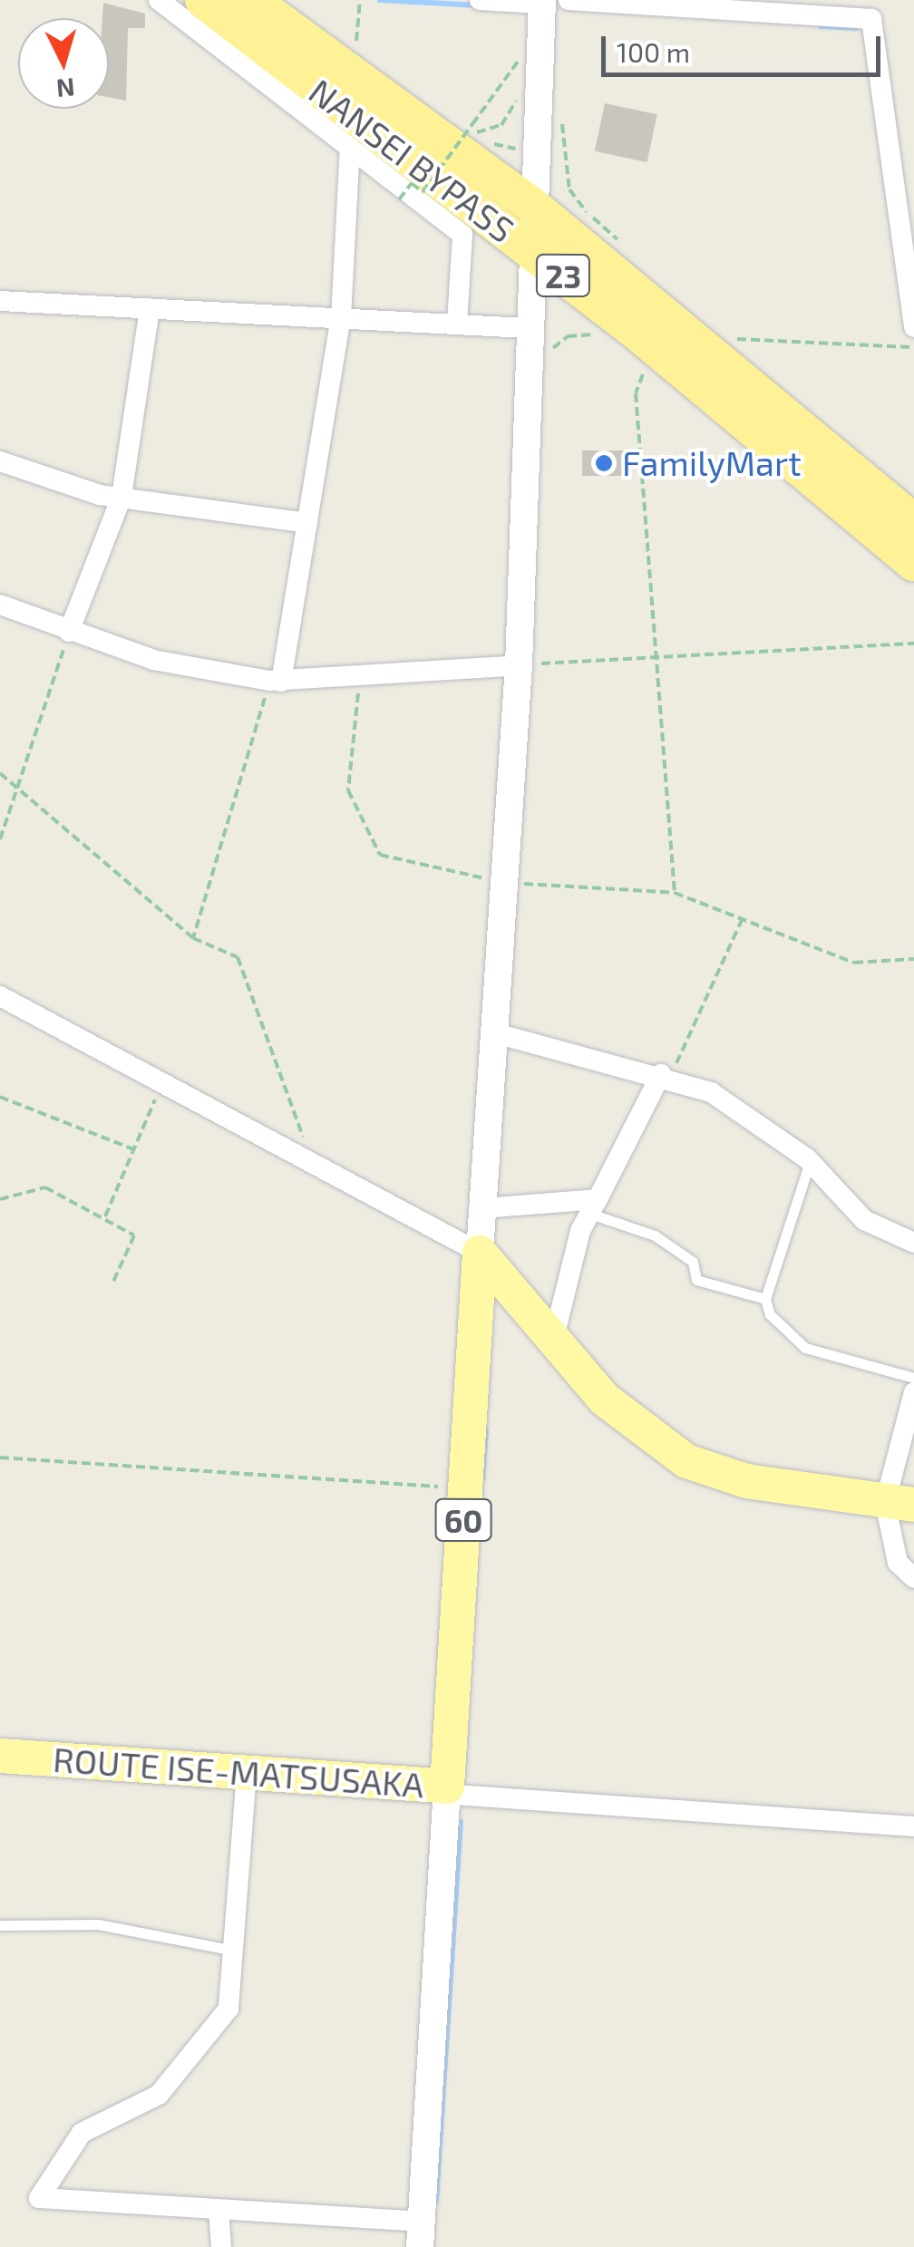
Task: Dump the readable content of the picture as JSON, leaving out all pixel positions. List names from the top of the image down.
{
  "streets": {
    "highway": ["NANSEI BYPASS", "23"],
    "main road": ["60", "ROUTE ISE-MATSUSAKA"]
  },
  "places": ["FamilyMart"],
  "scale_bar": "100 m",
  "north": "bottom"
}
